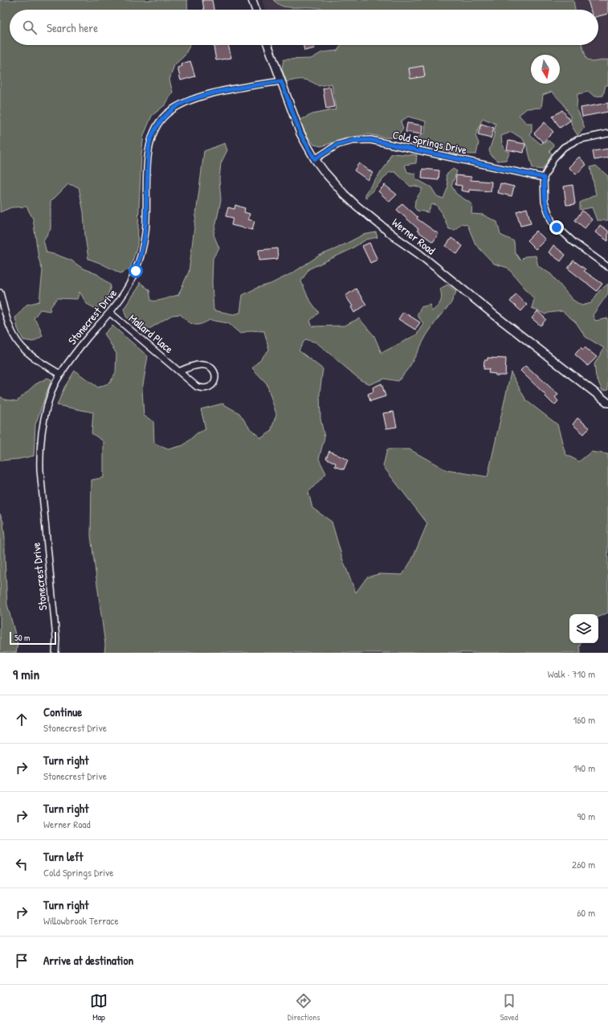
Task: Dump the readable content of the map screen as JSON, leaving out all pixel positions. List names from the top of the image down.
{
  "streets": {
    "street": [
      "Cold Springs Drive",
      "Werner Road",
      "Stonecrest Drive",
      "Mallard Place"
    ]
  },
  "crossings": [
    ["Cold Springs Drive", "Werner Road"],
    ["Werner Road", "Stonecrest Drive"],
    ["Stonecrest Drive", "Mallard Place"]
  ],
  "scale_bar": "50 m",
  "north": "bottom",
  "page": {
    "search": "Search here",
    "scale": "50 m",
    "heading": ["9 min", "Walk · 710 m"],
    "list": [
      ["Continue", "Stonecrest Drive", "160 m"],
      ["Turn right", "Stonecrest Drive", "140 m"],
      ["Turn right", "Werner Road", "90 m"],
      ["Turn left", "Cold Springs Drive", "260 m"],
      ["Turn right", "Willowbrook Terrace", "60 m"],
      "Arrive at destination"
    ],
    "nav": ["Map", "Directions", "Saved"]
  }
}
